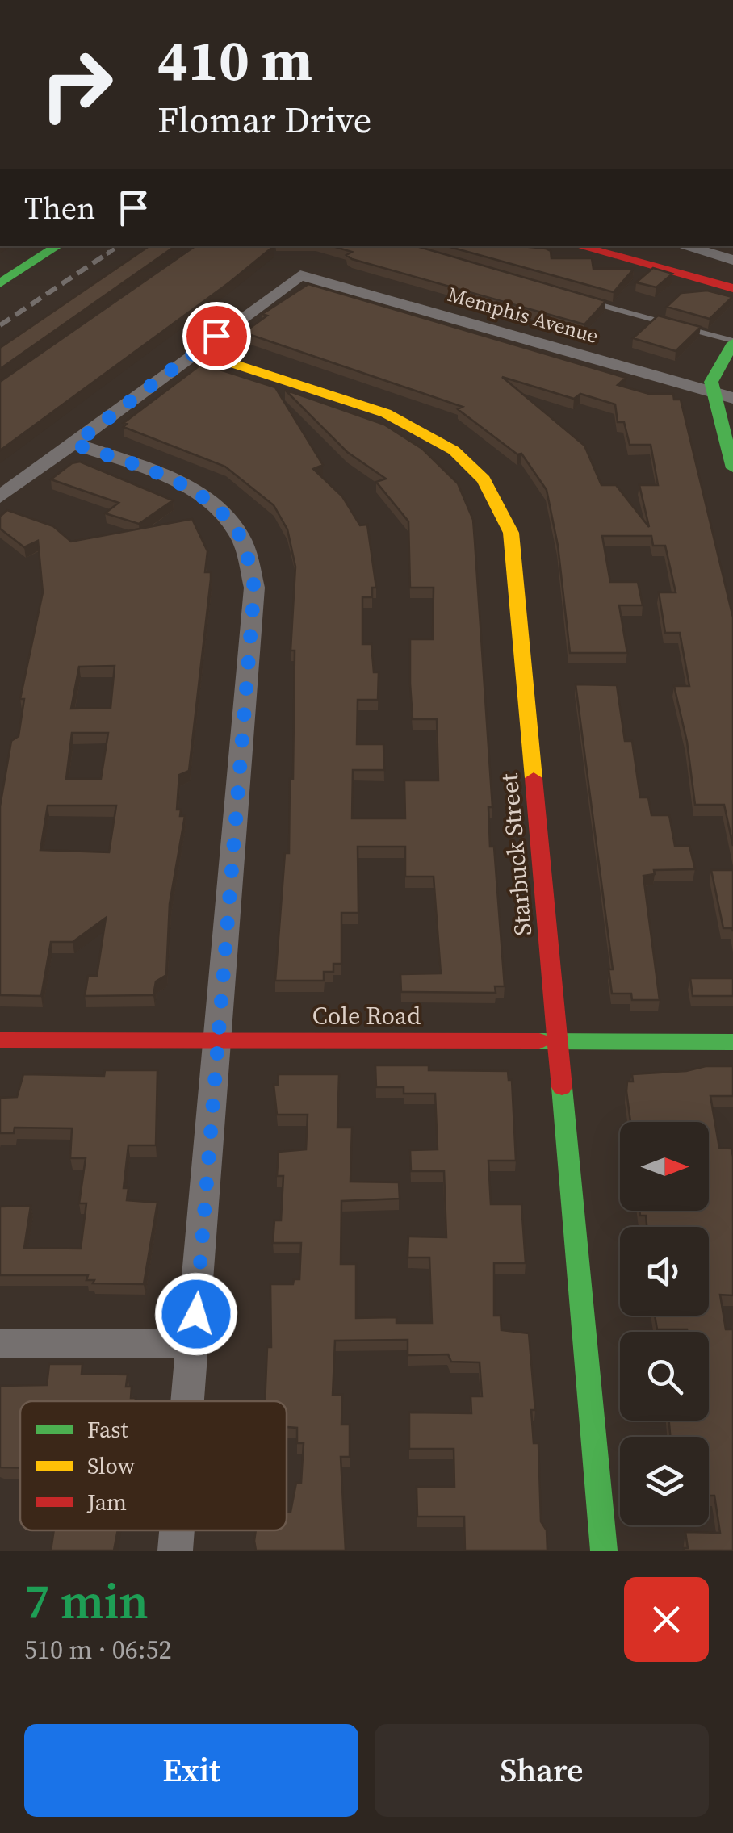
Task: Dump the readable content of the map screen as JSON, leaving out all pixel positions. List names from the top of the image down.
{
  "streets": {
    "street": ["Memphis Avenue", "Starbuck Street", "Cole Road"]
  },
  "crossings": [
    ["Memphis Avenue", "Starbuck Street"],
    ["Starbuck Street", "Cole Road"]
  ],
  "legend": ["Fast", "Slow", "Jam"],
  "north": "right",
  "page": {
    "turn": ["410 m", "Flomar Drive"],
    "then": "Then",
    "heading": ["7 min", "510 m · 06:52"],
    "buttons": ["Exit", "Share"]
  }
}
